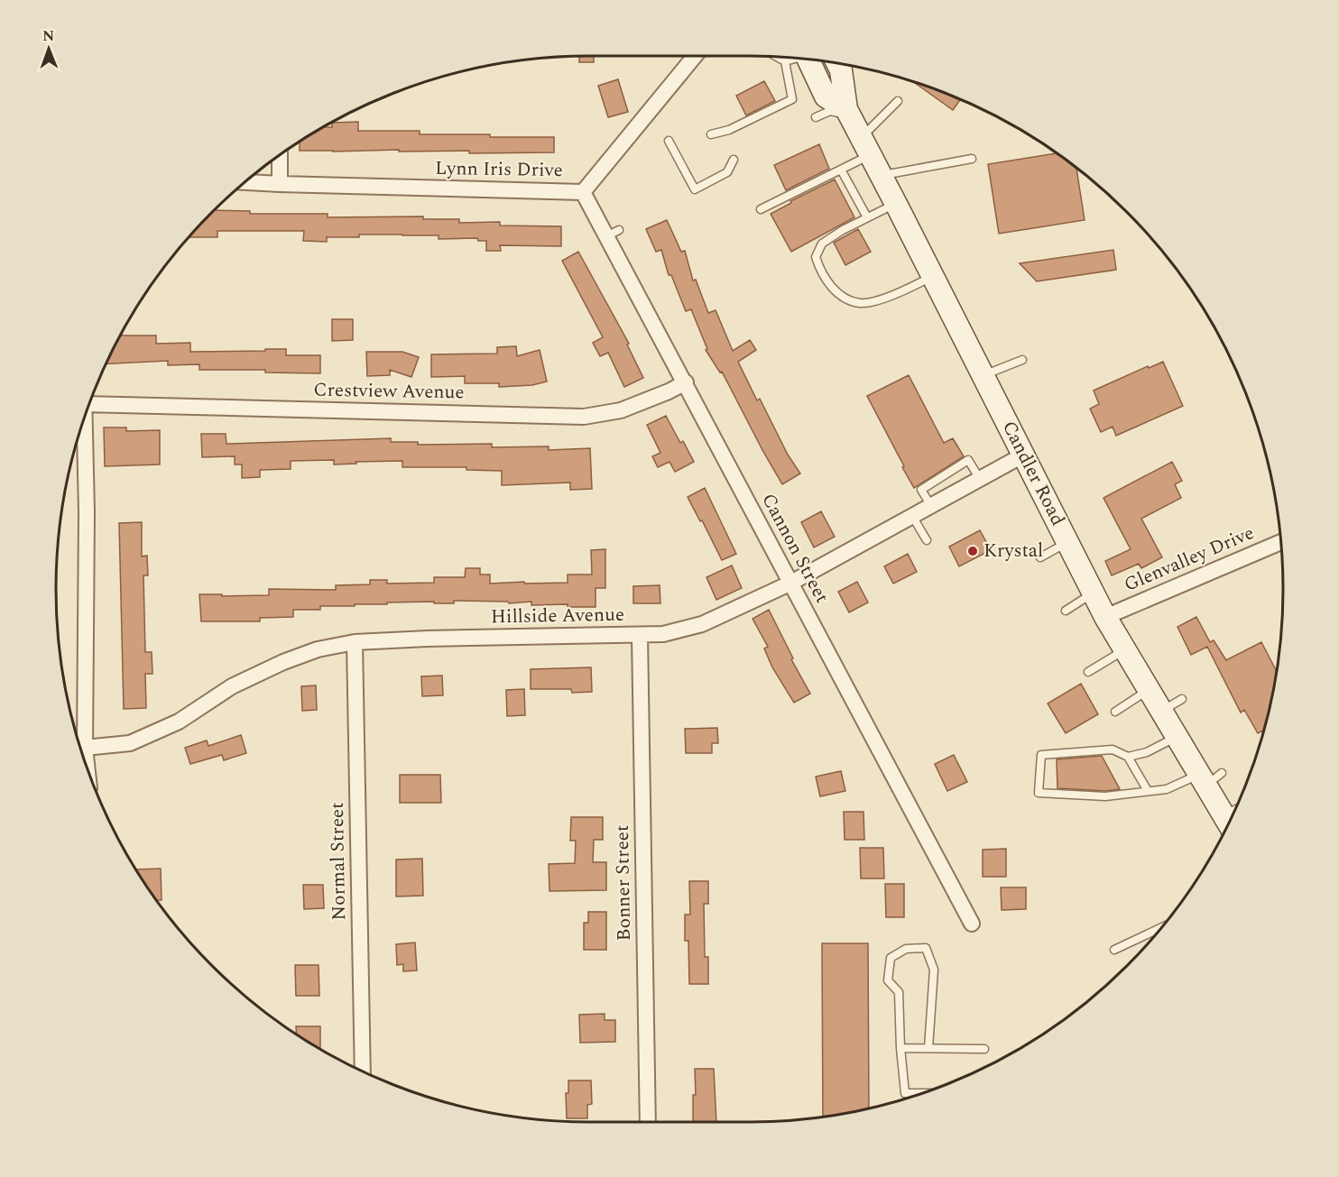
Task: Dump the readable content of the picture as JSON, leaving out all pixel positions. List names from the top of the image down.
{
  "streets": {
    "main road": ["Candler Road"],
    "street": [
      "Lynn Iris Drive",
      "Crestview Avenue",
      "Cannon Street",
      "Glenvalley Drive",
      "Hillside Avenue",
      "Normal Street",
      "Bonner Street"
    ]
  },
  "crossings": [
    ["Lynn Iris Drive", "Cannon Street"],
    ["Crestview Avenue", "Cannon Street"],
    ["Candler Road", "Glenvalley Drive"],
    ["Candler Road", "Hillside Avenue"],
    ["Cannon Street", "Hillside Avenue"],
    ["Hillside Avenue", "Normal Street"],
    ["Hillside Avenue", "Bonner Street"]
  ],
  "places": ["Krystal"],
  "north": "top"
}
